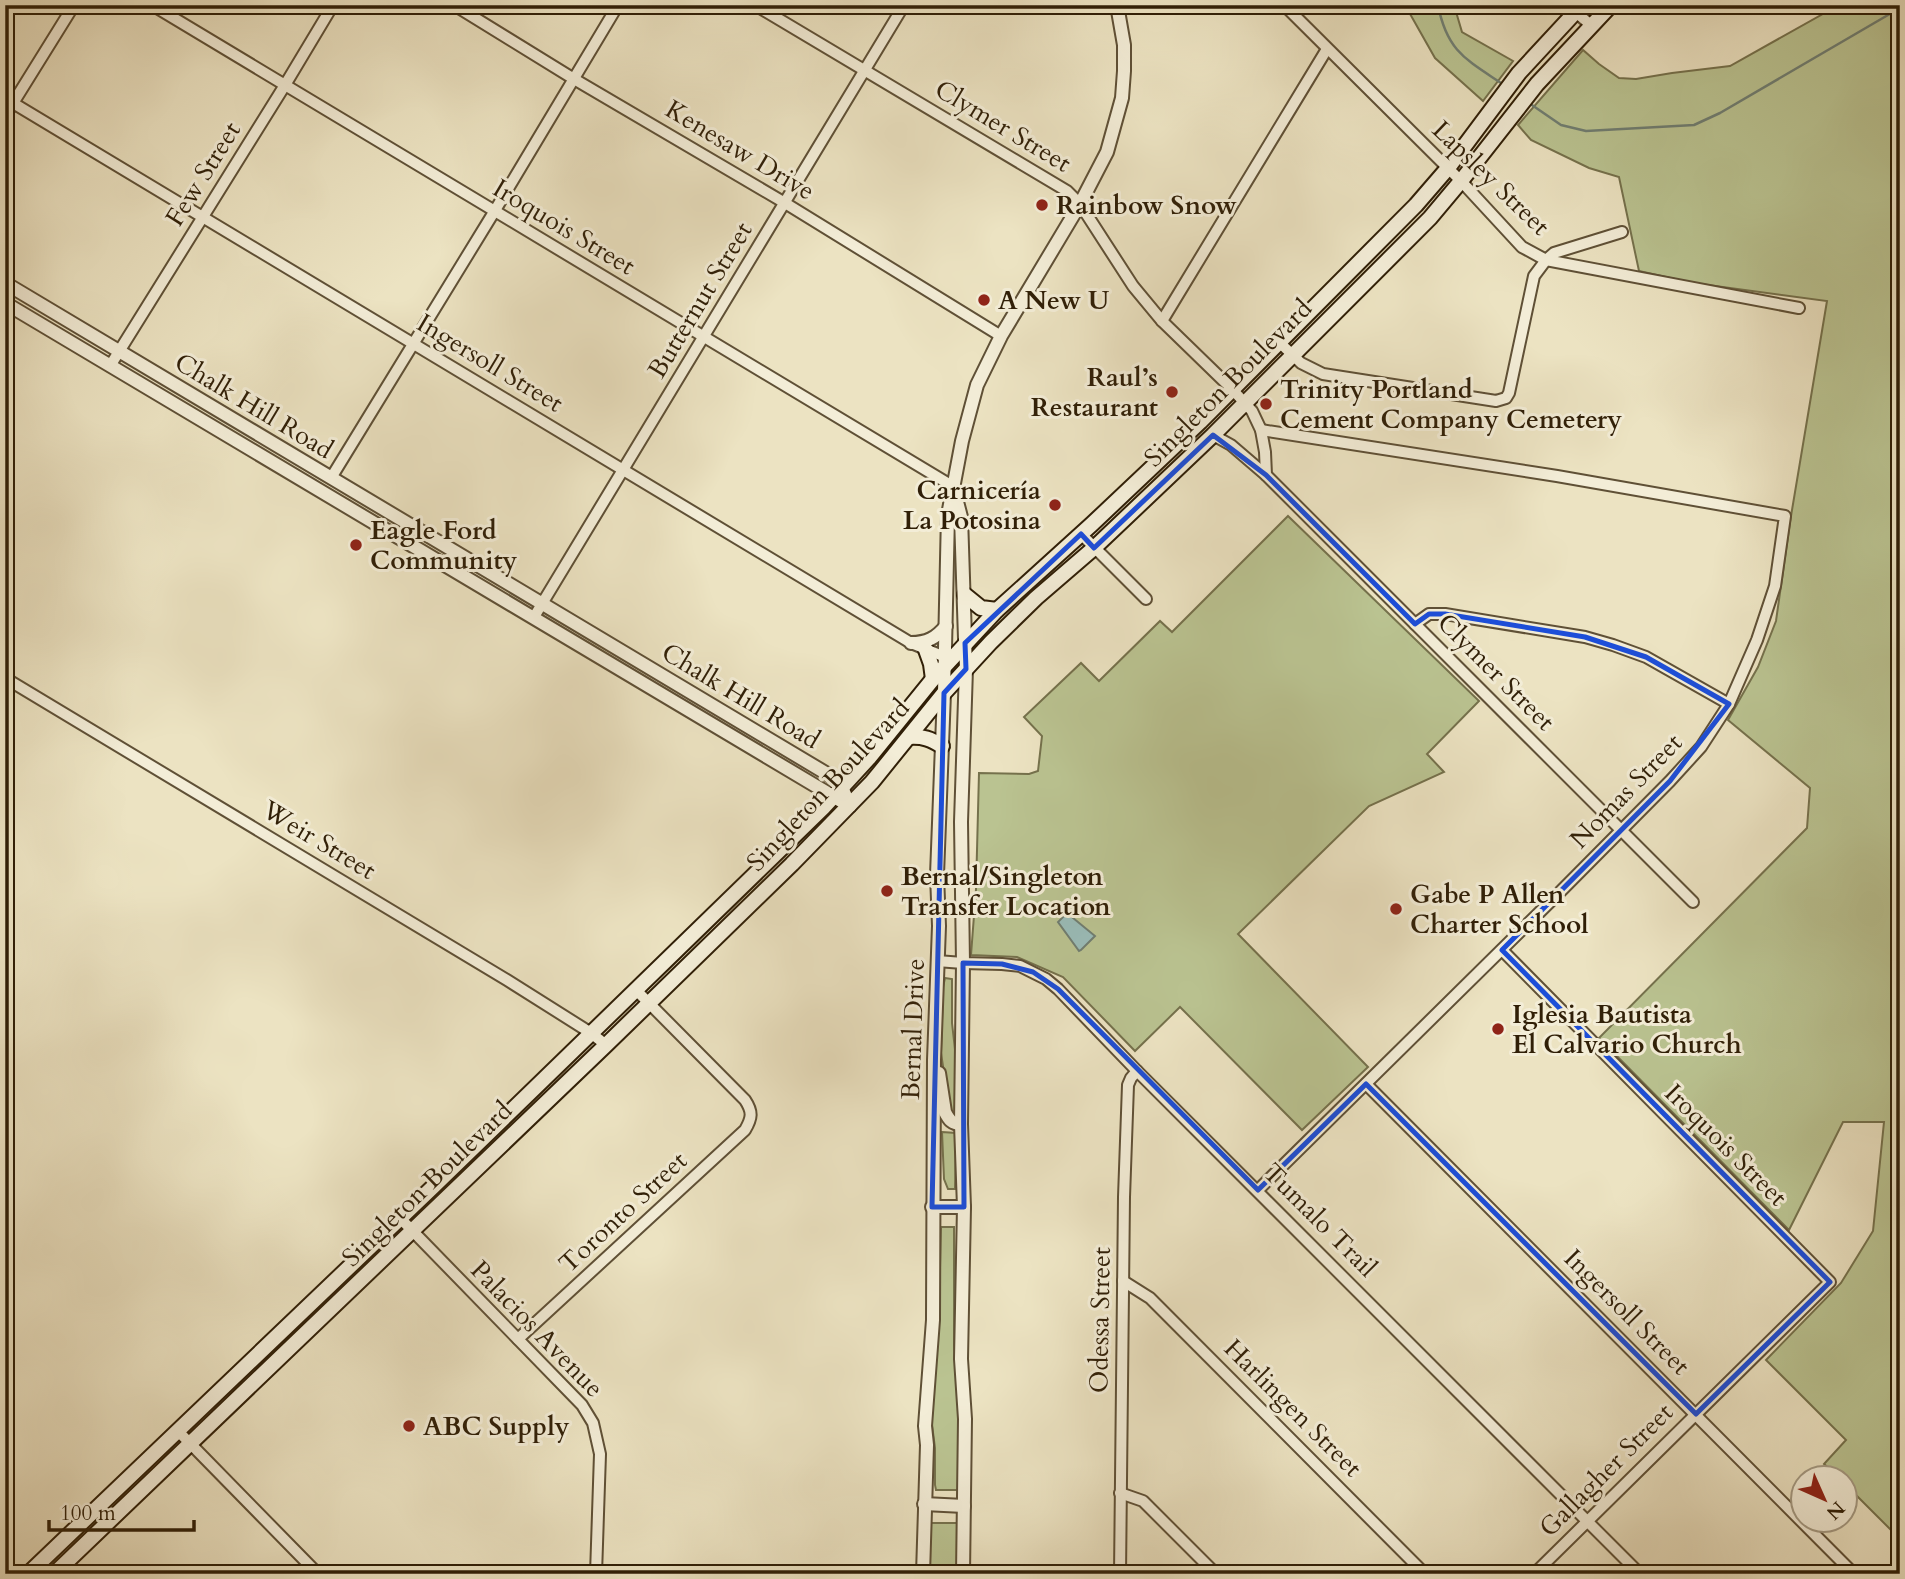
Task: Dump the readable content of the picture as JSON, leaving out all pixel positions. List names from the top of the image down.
{
  "streets": {
    "main road": ["Singleton Boulevard"],
    "street": [
      "Clymer Street",
      "Kenesaw Drive",
      "Few Street",
      "Lapsley Street",
      "Iroquois Street",
      "Butternut Street",
      "Ingersoll Street",
      "Chalk Hill Road",
      "Nomas Street",
      "Weir Street",
      "Bernal Drive",
      "Toronto Street",
      "Tumalo Trail",
      "Odessa Street",
      "Palacios Avenue",
      "Harlingen Street",
      "Gallagher Street"
    ]
  },
  "crossings": [
    ["Clymer Street", "Butternut Street"],
    ["Clymer Street", "Singleton Boulevard"],
    ["Clymer Street", "Nomas Street"],
    ["Clymer Street", "Bernal Drive"],
    ["Kenesaw Drive", "Butternut Street"],
    ["Kenesaw Drive", "Bernal Drive"],
    ["Few Street", "Iroquois Street"],
    ["Few Street", "Ingersoll Street"],
    ["Few Street", "Chalk Hill Road"],
    ["Lapsley Street", "Singleton Boulevard"],
    ["Iroquois Street", "Butternut Street"],
    ["Iroquois Street", "Nomas Street"],
    ["Iroquois Street", "Bernal Drive"],
    ["Iroquois Street", "Gallagher Street"],
    ["Butternut Street", "Ingersoll Street"],
    ["Butternut Street", "Chalk Hill Road"],
    ["Ingersoll Street", "Singleton Boulevard"],
    ["Ingersoll Street", "Nomas Street"],
    ["Ingersoll Street", "Bernal Drive"],
    ["Ingersoll Street", "Gallagher Street"],
    ["Singleton Boulevard", "Chalk Hill Road"],
    ["Singleton Boulevard", "Weir Street"],
    ["Singleton Boulevard", "Bernal Drive"],
    ["Singleton Boulevard", "Toronto Street"],
    ["Singleton Boulevard", "Palacios Avenue"],
    ["Nomas Street", "Tumalo Trail"],
    ["Bernal Drive", "Tumalo Trail"],
    ["Toronto Street", "Palacios Avenue"],
    ["Tumalo Trail", "Odessa Street"],
    ["Tumalo Trail", "Gallagher Street"],
    ["Odessa Street", "Harlingen Street"]
  ],
  "places": [
    "Rainbow Snow",
    "A New U",
    "Raul’s Restaurant",
    "Trinity Portland Cement Company Cemetery",
    "Carnicería La Potosina",
    "Eagle Ford Community",
    "Bernal/Singleton Transfer Location",
    "Gabe P Allen Charter School",
    "Iglesia Bautista El Calvario Church",
    "ABC Supply"
  ],
  "scale_bar": "100 m",
  "north": "bottom right"
}
